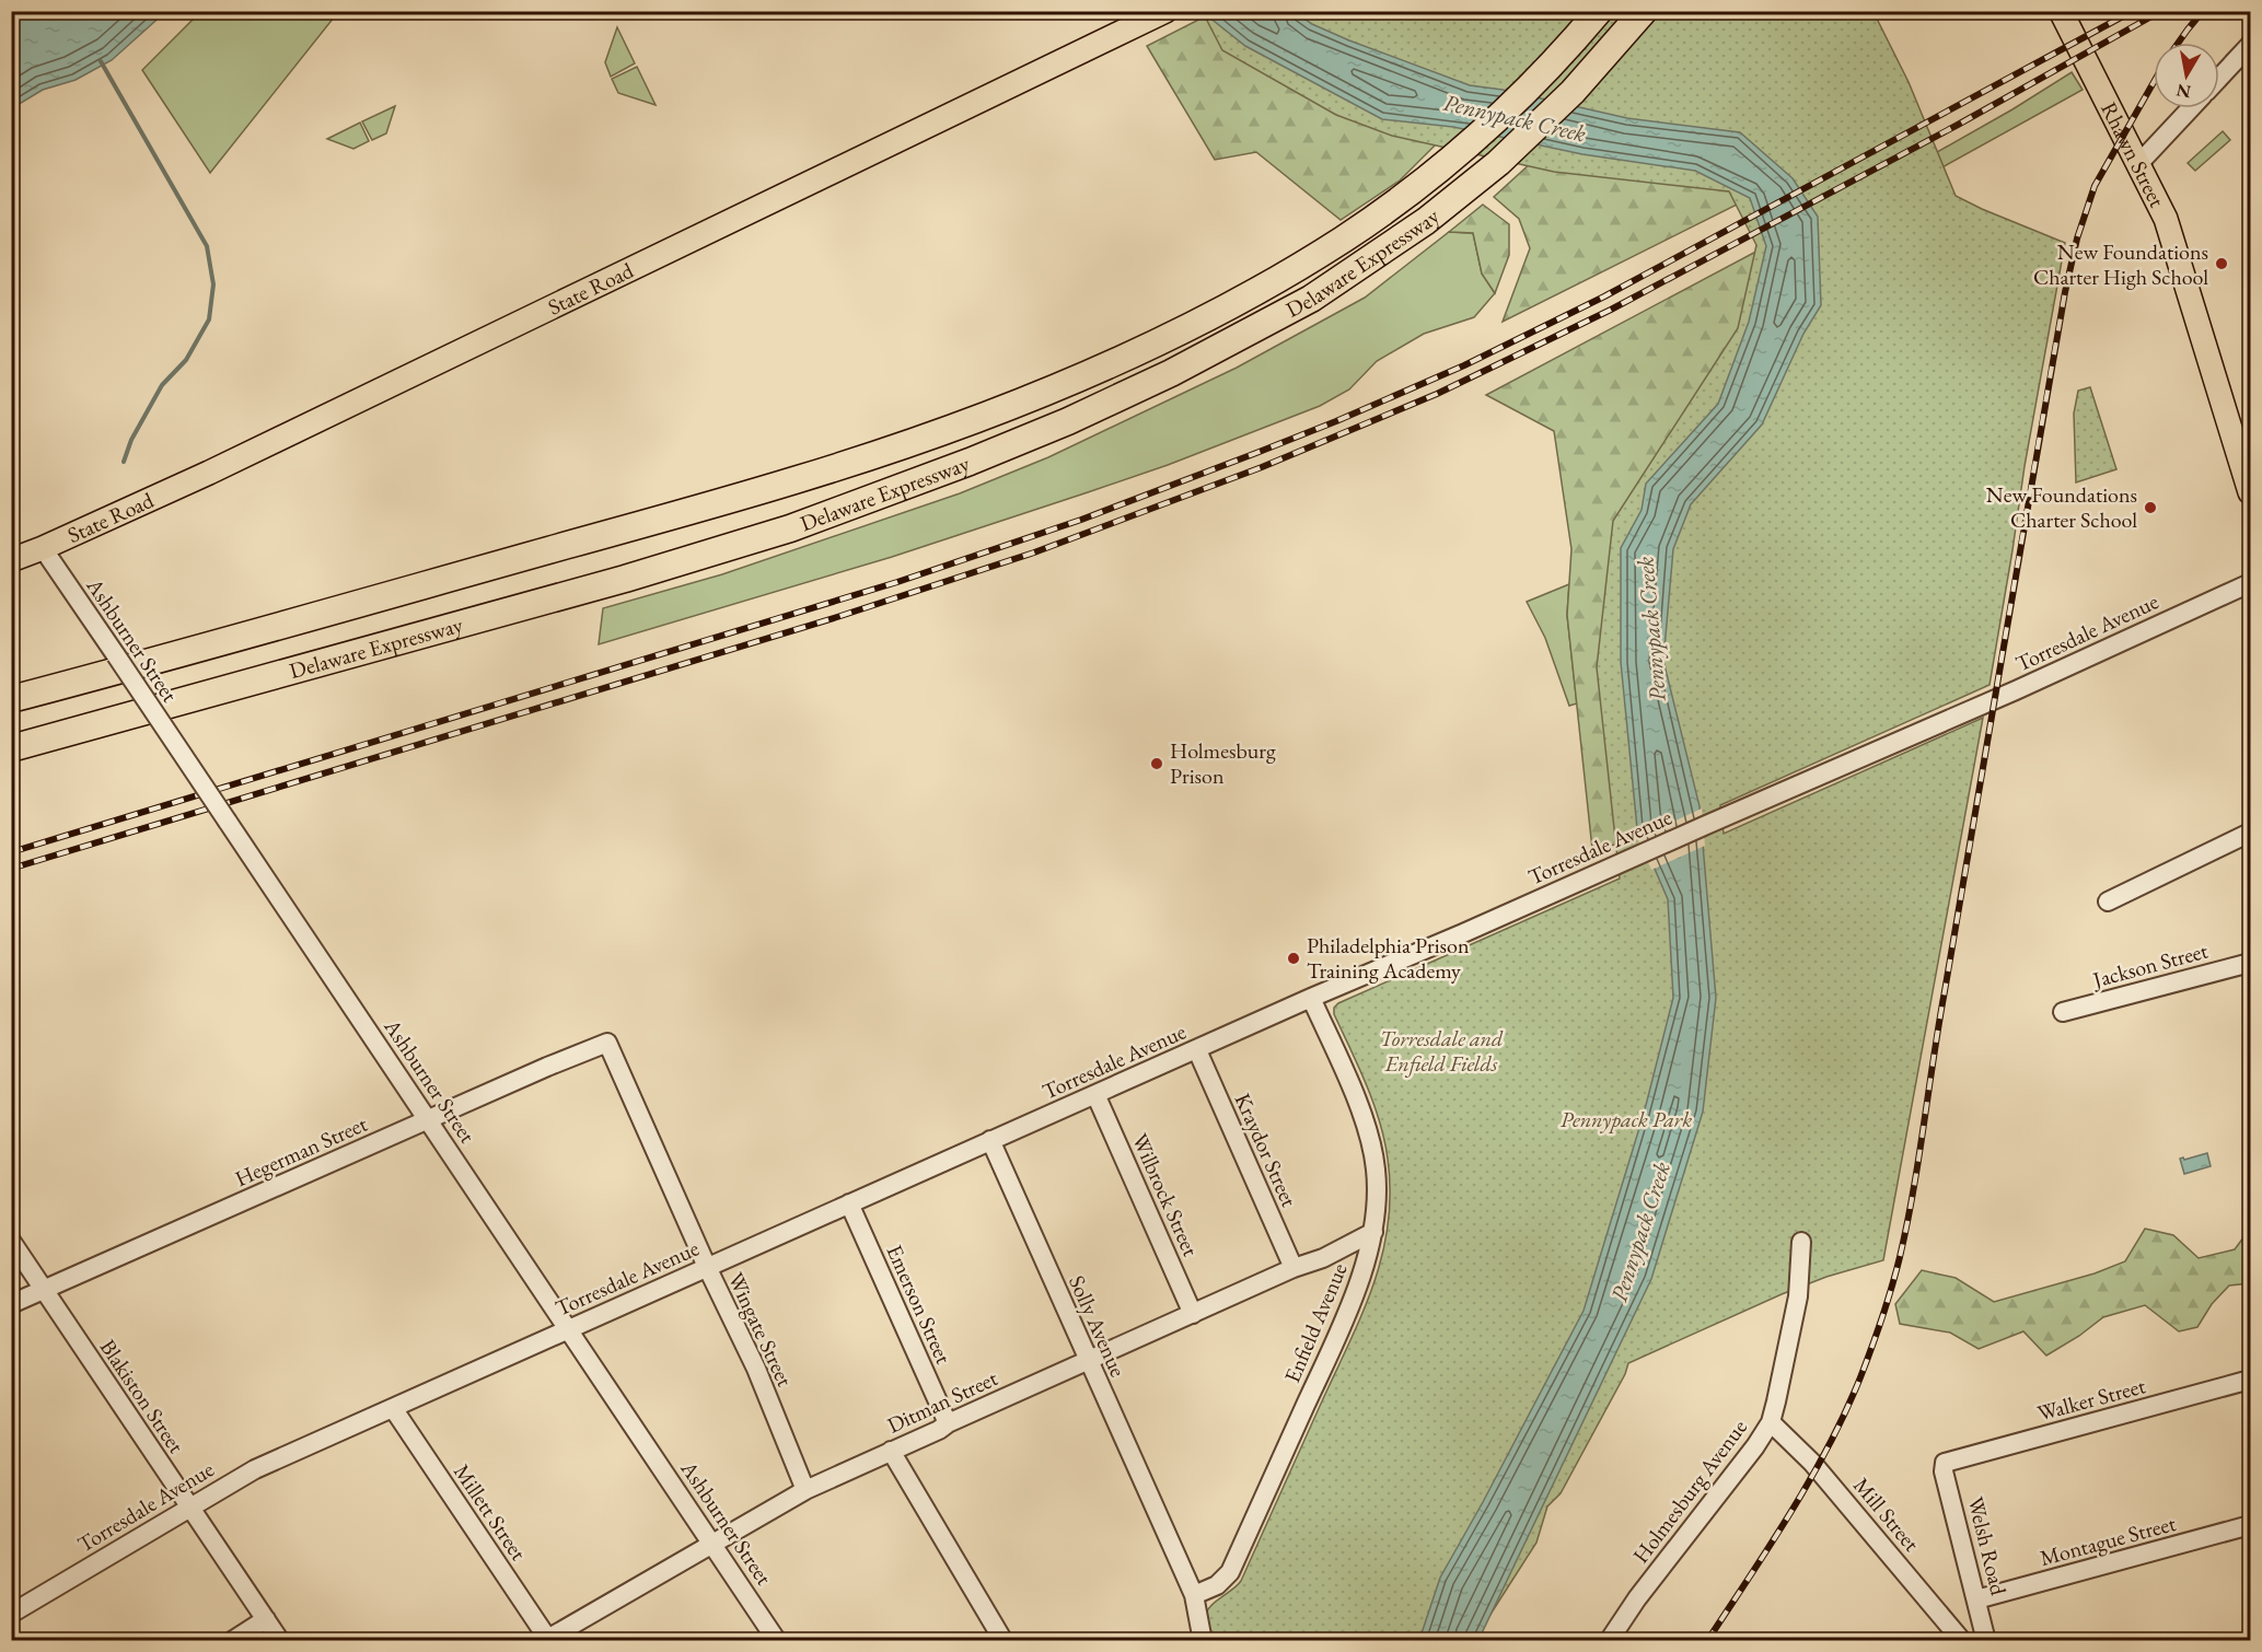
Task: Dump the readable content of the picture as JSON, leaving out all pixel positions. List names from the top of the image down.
{
  "streets": {
    "highway": ["Delaware Expressway"],
    "main road": ["Rhawn Street", "State Road"],
    "street": [
      "Torresdale Avenue",
      "Ashburner Street",
      "Jackson Street",
      "Kraydor Street",
      "Hegerman Street",
      "Wilbrock Street",
      "Emerson Street",
      "Enfield Avenue",
      "Solly Avenue",
      "Wingate Street",
      "Blakiston Street",
      "Walker Street",
      "Ditman Street",
      "Holmesburg Avenue",
      "Millett Street",
      "Mill Street",
      "Montague Street",
      "Welsh Road"
    ]
  },
  "crossings": [
    ["State Road", "Ashburner Street"],
    ["Torresdale Avenue", "Ashburner Street"],
    ["Torresdale Avenue", "Kraydor Street"],
    ["Torresdale Avenue", "Wilbrock Street"],
    ["Torresdale Avenue", "Emerson Street"],
    ["Torresdale Avenue", "Enfield Avenue"],
    ["Torresdale Avenue", "Solly Avenue"],
    ["Torresdale Avenue", "Wingate Street"],
    ["Torresdale Avenue", "Blakiston Street"],
    ["Torresdale Avenue", "Millett Street"],
    ["Ashburner Street", "Hegerman Street"],
    ["Ashburner Street", "Ditman Street"],
    ["Kraydor Street", "Ditman Street"],
    ["Hegerman Street", "Wingate Street"],
    ["Hegerman Street", "Blakiston Street"],
    ["Wilbrock Street", "Ditman Street"],
    ["Emerson Street", "Ditman Street"],
    ["Enfield Avenue", "Solly Avenue"],
    ["Enfield Avenue", "Ditman Street"],
    ["Solly Avenue", "Ditman Street"],
    ["Wingate Street", "Ditman Street"],
    ["Walker Street", "Welsh Road"],
    ["Ditman Street", "Millett Street"],
    ["Holmesburg Avenue", "Mill Street"],
    ["Montague Street", "Welsh Road"]
  ],
  "water": ["Pennypack Creek"],
  "parks": ["Torresdale and Enfield Fields", "Pennypack Park"],
  "places": [
    "New Foundations Charter High School",
    "New Foundations Charter School",
    "Holmesburg Prison",
    "Philadelphia Prison Training Academy"
  ],
  "north": "bottom"
}
